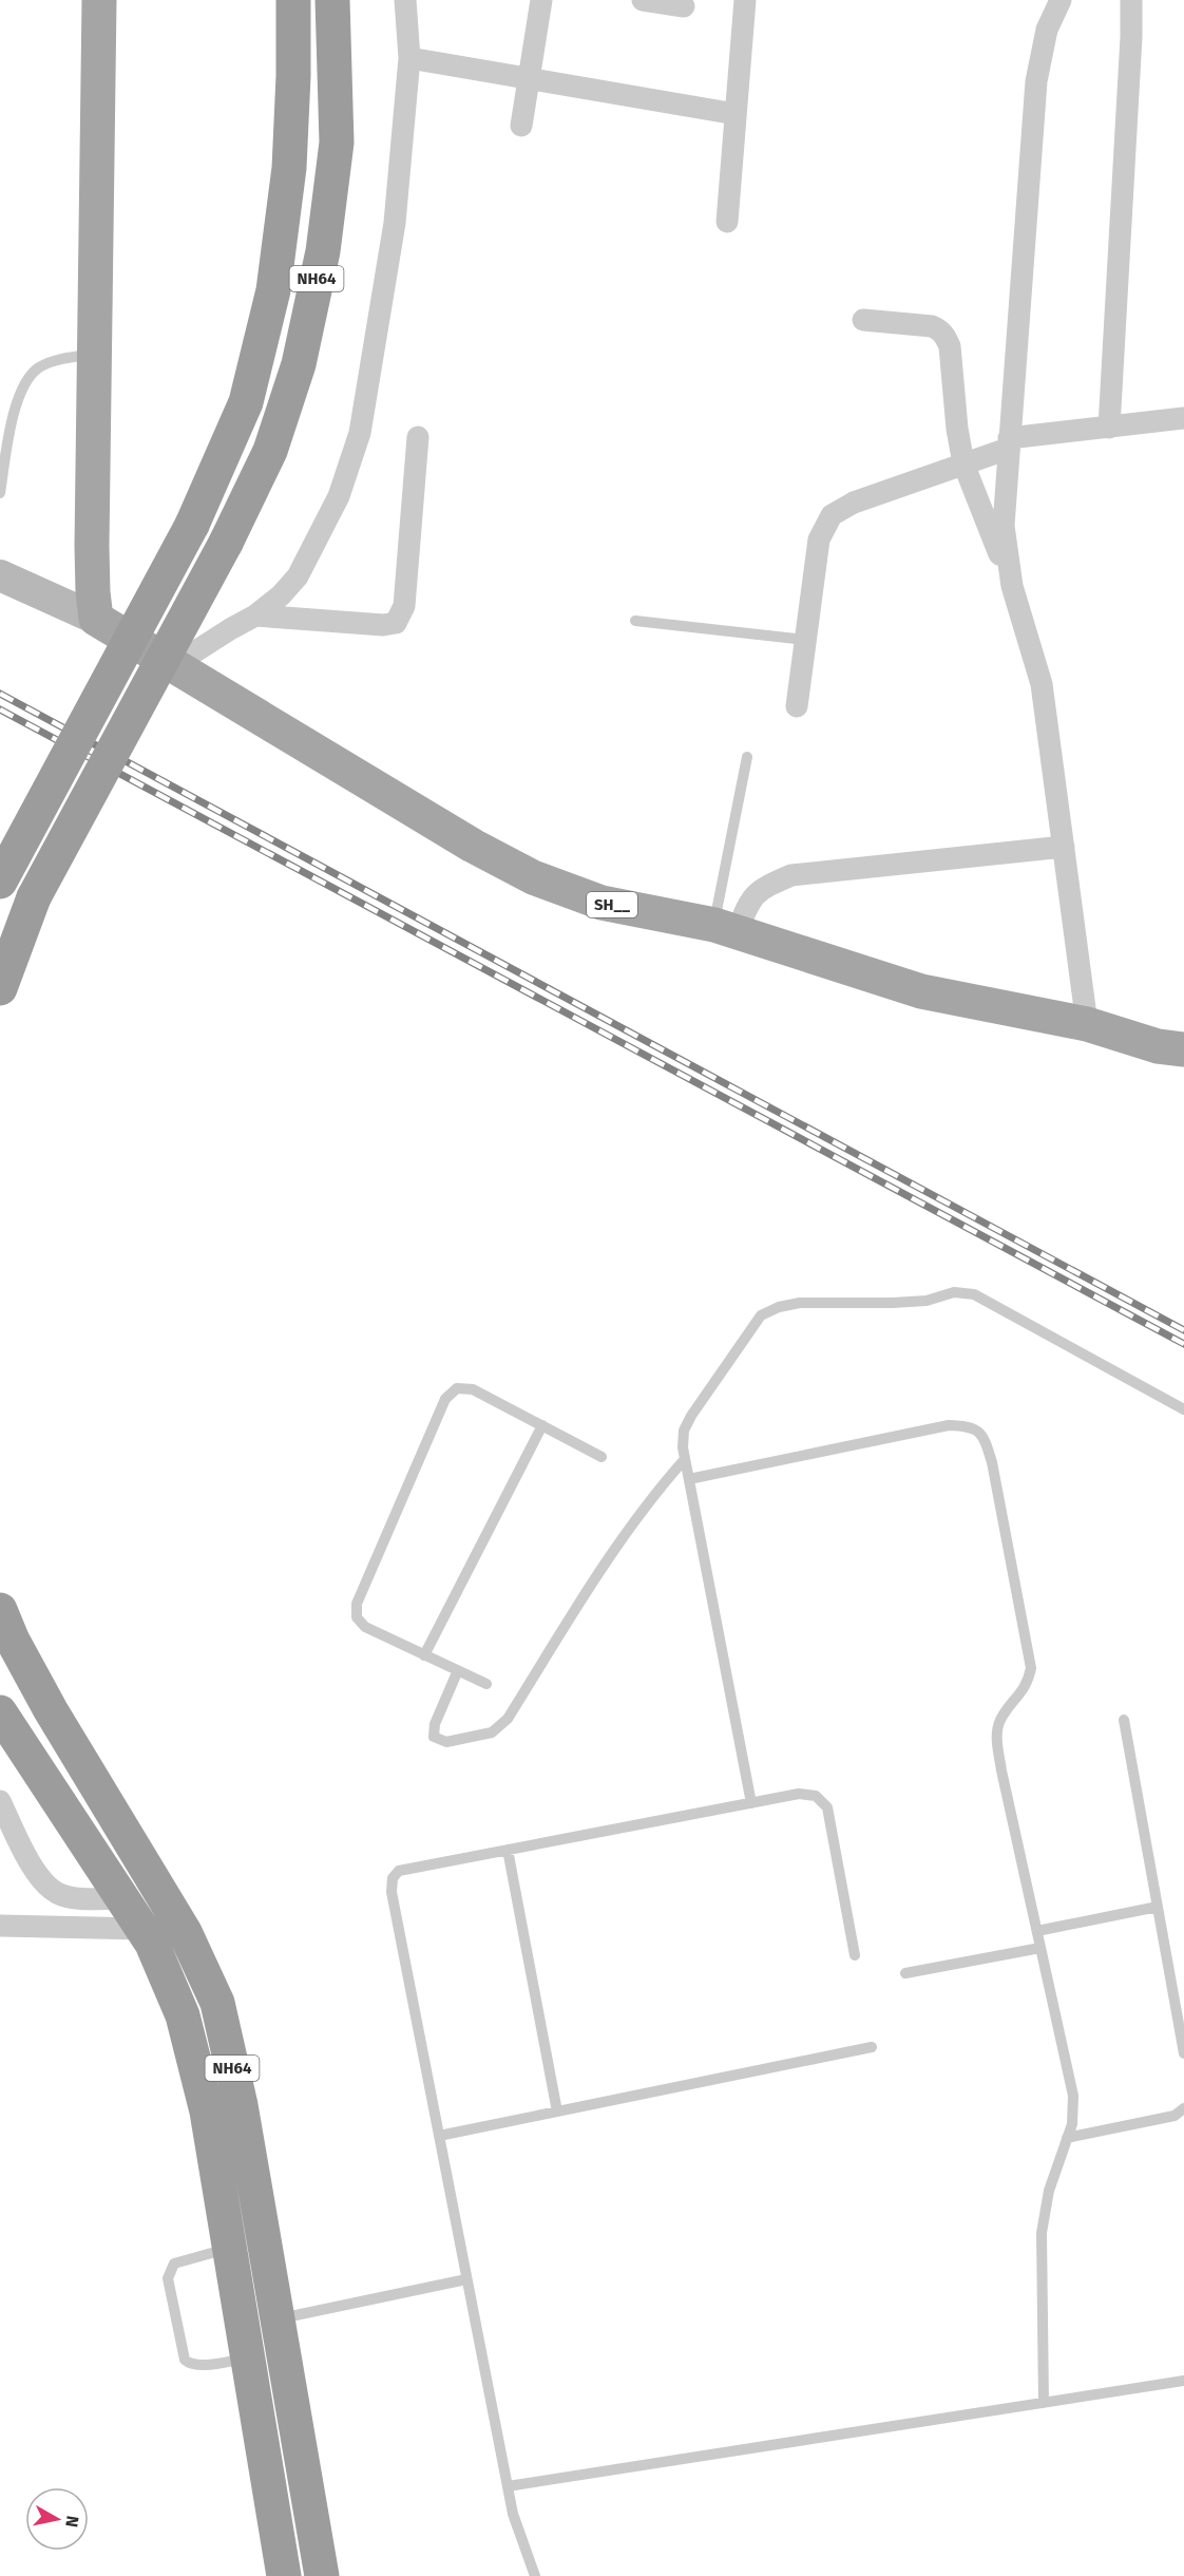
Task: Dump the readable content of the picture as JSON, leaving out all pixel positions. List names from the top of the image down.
{
  "streets": {
    "highway": ["NH64"],
    "main road": ["SH__"]
  },
  "north": "right"
}
